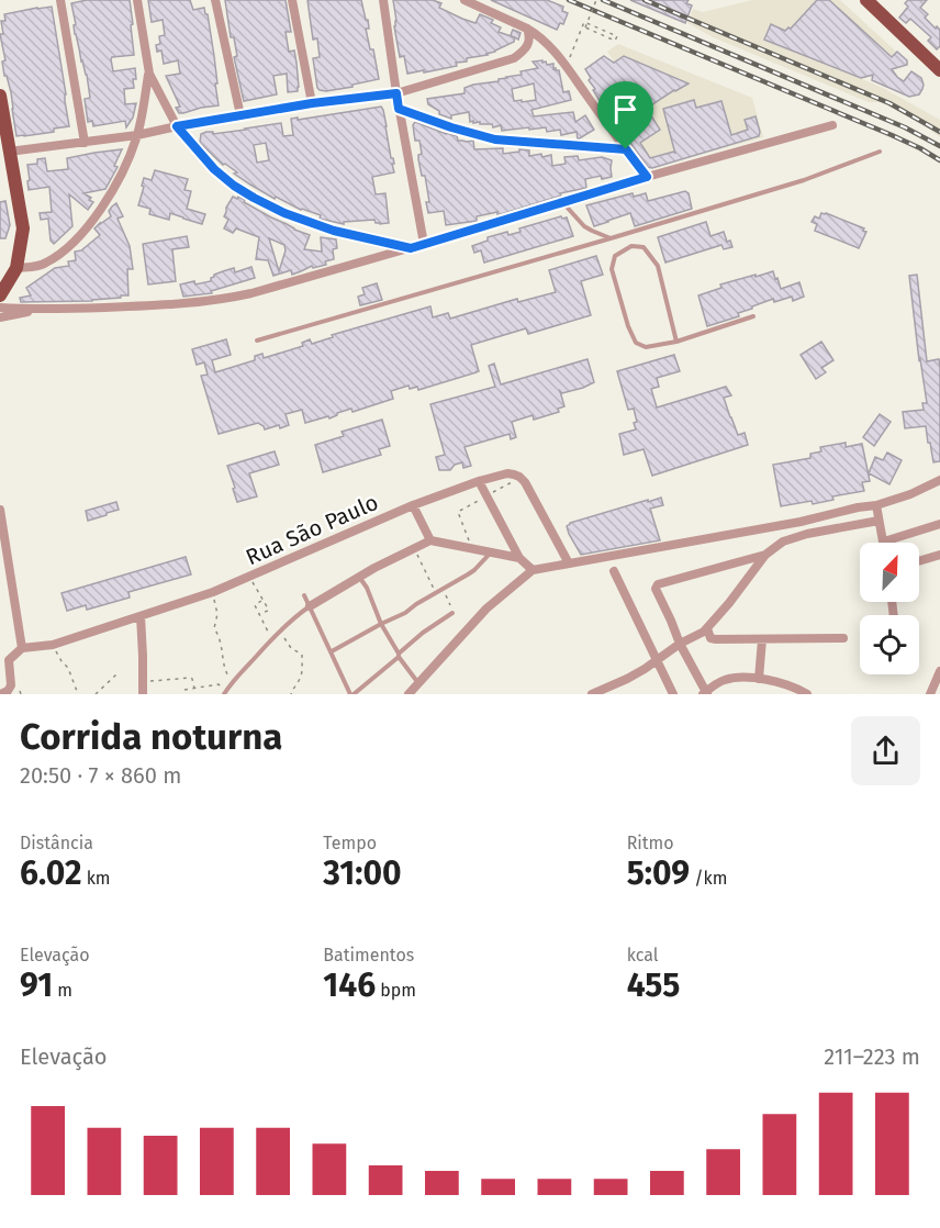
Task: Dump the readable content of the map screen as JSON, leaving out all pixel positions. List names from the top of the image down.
{
  "streets": {
    "street": ["Rua São Paulo"]
  },
  "north": "top right",
  "page": {
    "heading": ["Corrida noturna", "20:50 · 7 × 860 m"],
    "stats": [
      ["Distância", "6.02 km"],
      ["Tempo", "31:00"],
      ["Ritmo", "5:09 /km"],
      ["Elevação", "91 m"],
      ["Batimentos", "146 bpm"],
      ["kcal", "455"]
    ],
    "chart": ["Elevação", "211–223 m"]
  }
}
